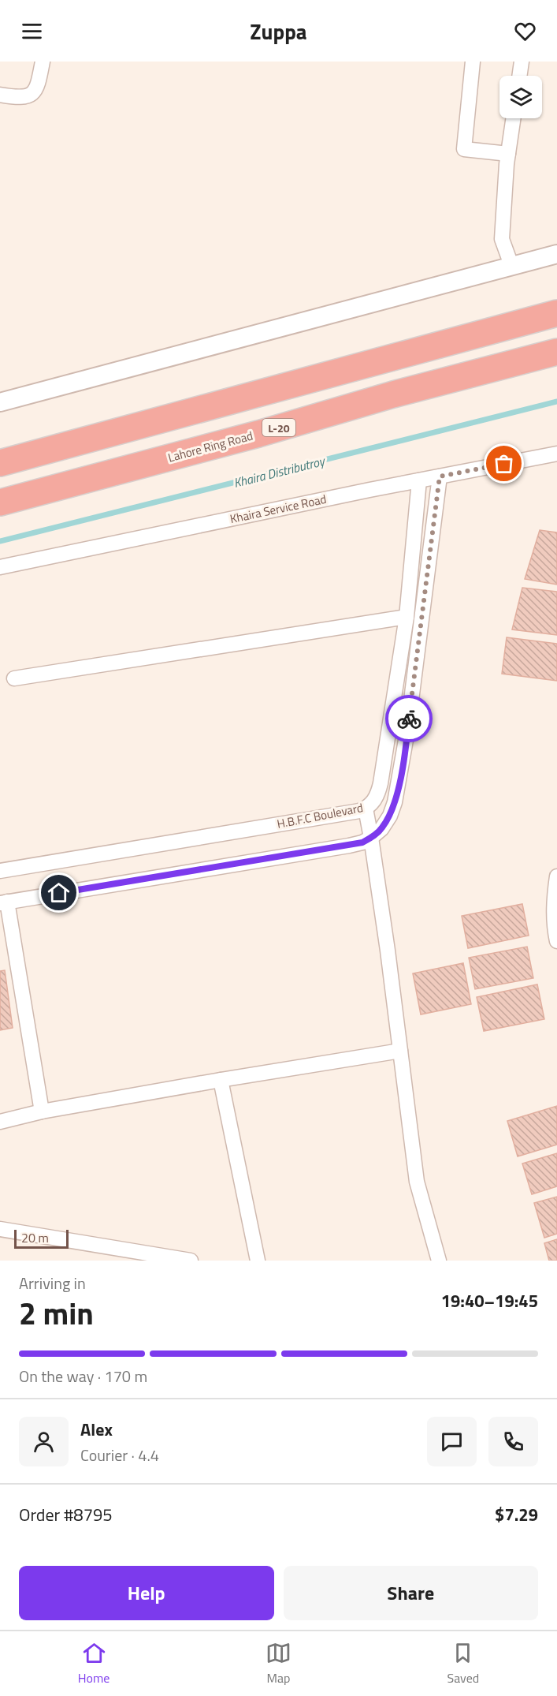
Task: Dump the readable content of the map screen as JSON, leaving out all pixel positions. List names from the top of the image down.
{
  "streets": {
    "highway": ["L-20", "Lahore Ring Road"],
    "street": ["Khaira Service Road", "H.B.F.C Boulevard"]
  },
  "crossings": [
    ["Khaira Service Road", "H.B.F.C Boulevard"]
  ],
  "water": ["Khaira Distributroy"],
  "scale_bar": "20 m",
  "page": {
    "header": "Zuppa",
    "scale": "20 m",
    "heading": ["2 min", "Arriving in", "19:40–19:45"],
    "panel": [
      "Alex",
      "Courier · 4.4",
      "Order #8795",
      "$7.29"
    ],
    "bar": "On the way · 170 m",
    "buttons": ["Help", "Share"],
    "tabs": ["Home", "Map", "Saved"]
  }
}
